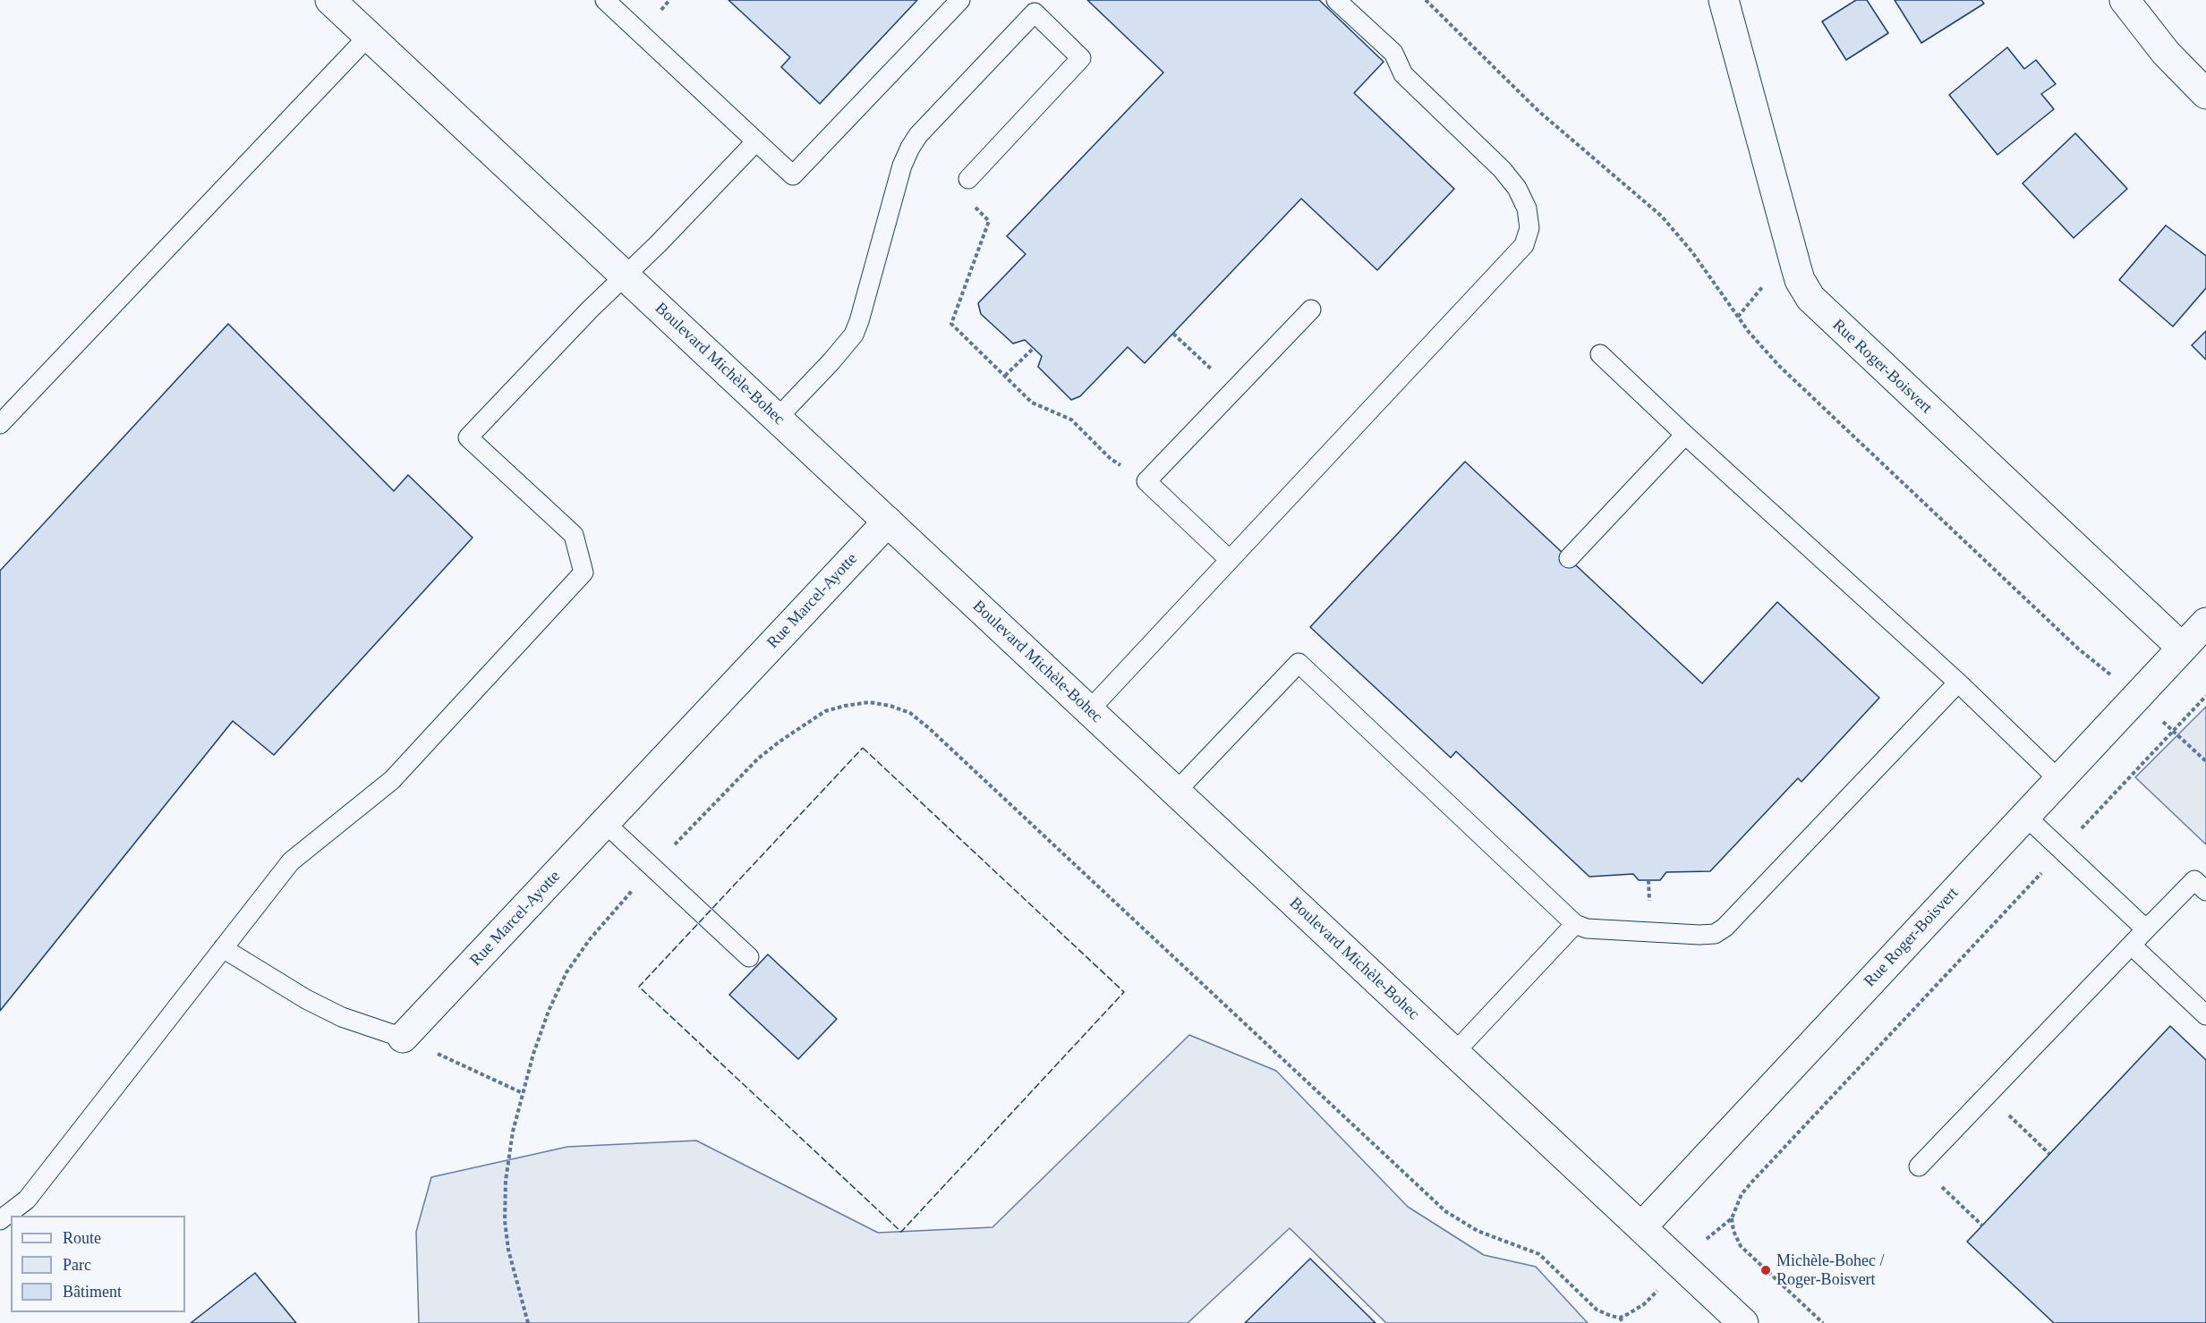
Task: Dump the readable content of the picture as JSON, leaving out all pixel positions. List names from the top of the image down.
{
  "streets": {
    "street": ["Boulevard Michèle-Bohec", "Rue Roger-Boisvert", "Rue Marcel-Ayotte"]
  },
  "crossings": [
    ["Boulevard Michèle-Bohec", "Rue Roger-Boisvert"],
    ["Boulevard Michèle-Bohec", "Rue Marcel-Ayotte"]
  ],
  "places": ["Michèle-Bohec / Roger-Boisvert"],
  "legend": ["Route", "Parc", "Bâtiment"]
}
